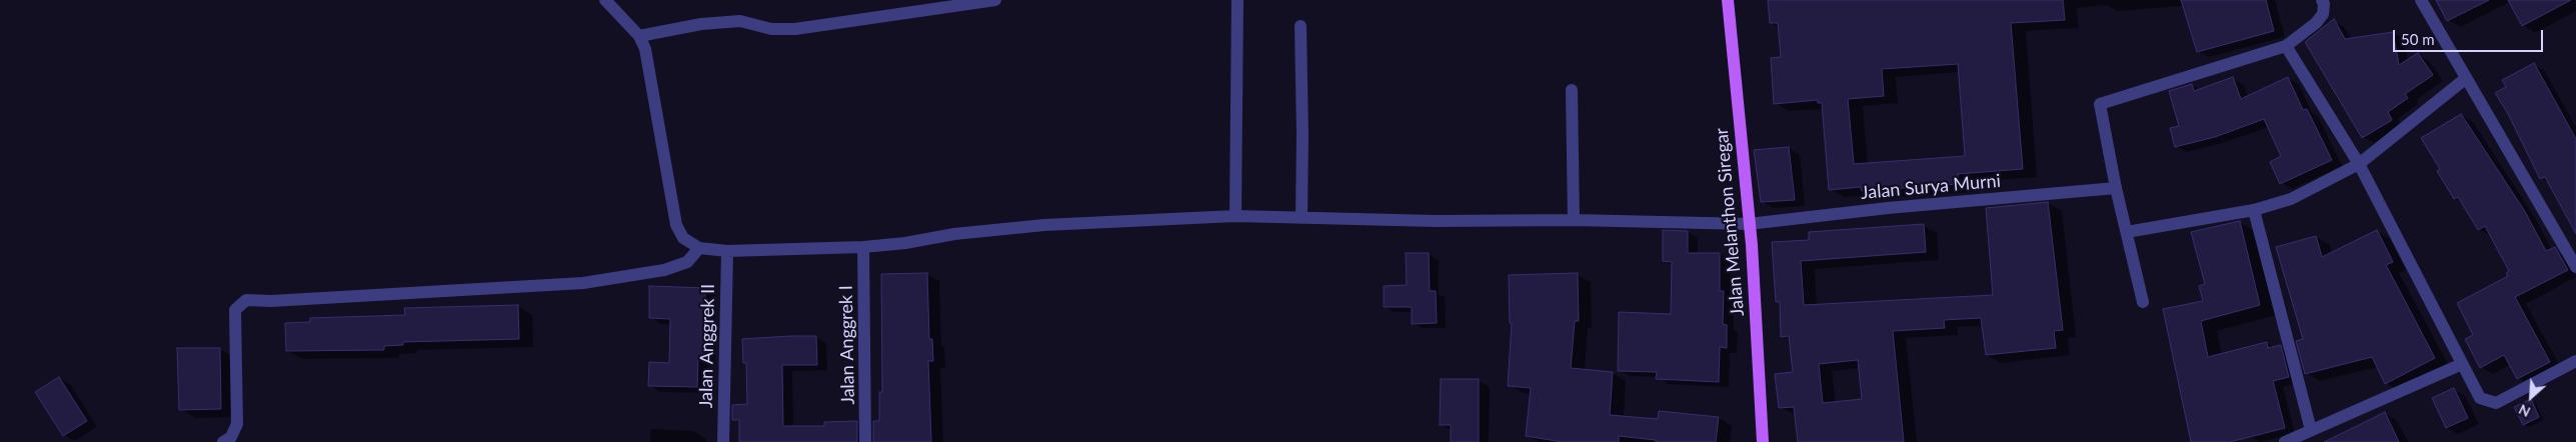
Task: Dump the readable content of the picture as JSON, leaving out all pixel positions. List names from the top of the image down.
{
  "streets": {
    "main road": ["Jalan Melanthon Siregar"],
    "street": ["Jalan Surya Murni", "Jalan Anggrek I", "Jalan Anggrek II"]
  },
  "crossings": [
    ["Jalan Surya Murni", "Jalan Melanthon Siregar"],
    ["Jalan Surya Murni", "Jalan Anggrek I"],
    ["Jalan Surya Murni", "Jalan Anggrek II"]
  ],
  "scale_bar": "50 m",
  "north": "bottom left"
}
